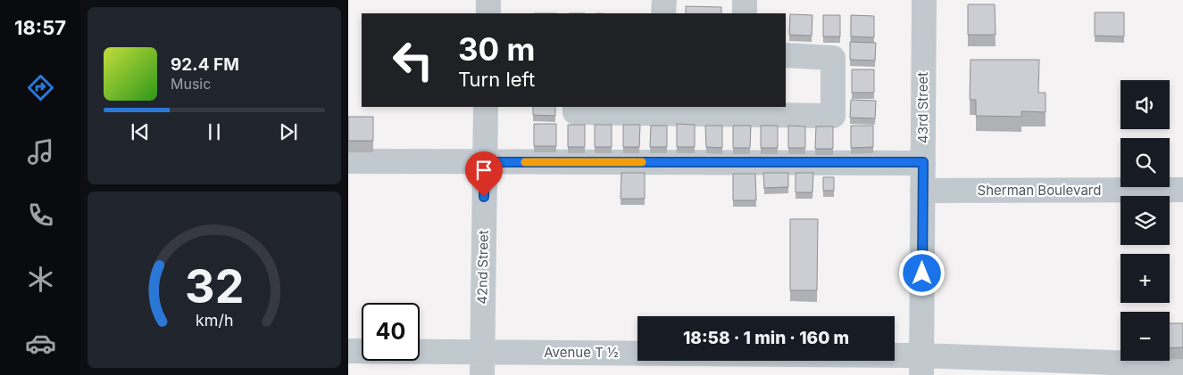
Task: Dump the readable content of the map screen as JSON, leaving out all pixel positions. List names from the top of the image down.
{
  "streets": {
    "street": [
      "43rd Street",
      "Sherman Boulevard",
      "42nd Street",
      "Avenue T ½"
    ]
  },
  "crossings": [
    ["43rd Street", "Sherman Boulevard"],
    ["43rd Street", "Avenue T ½"],
    ["42nd Street", "Avenue T ½"]
  ],
  "page": {
    "tabs": "18:57",
    "turn": ["30 m", "Turn left"],
    "song": ["92.4 FM", "Music"],
    "map_buttons": ["+", "−"],
    "limit": "40",
    "trip": "18:58 · 1 min · 160 m",
    "gauge": ["32", "km/h"]
  }
}
